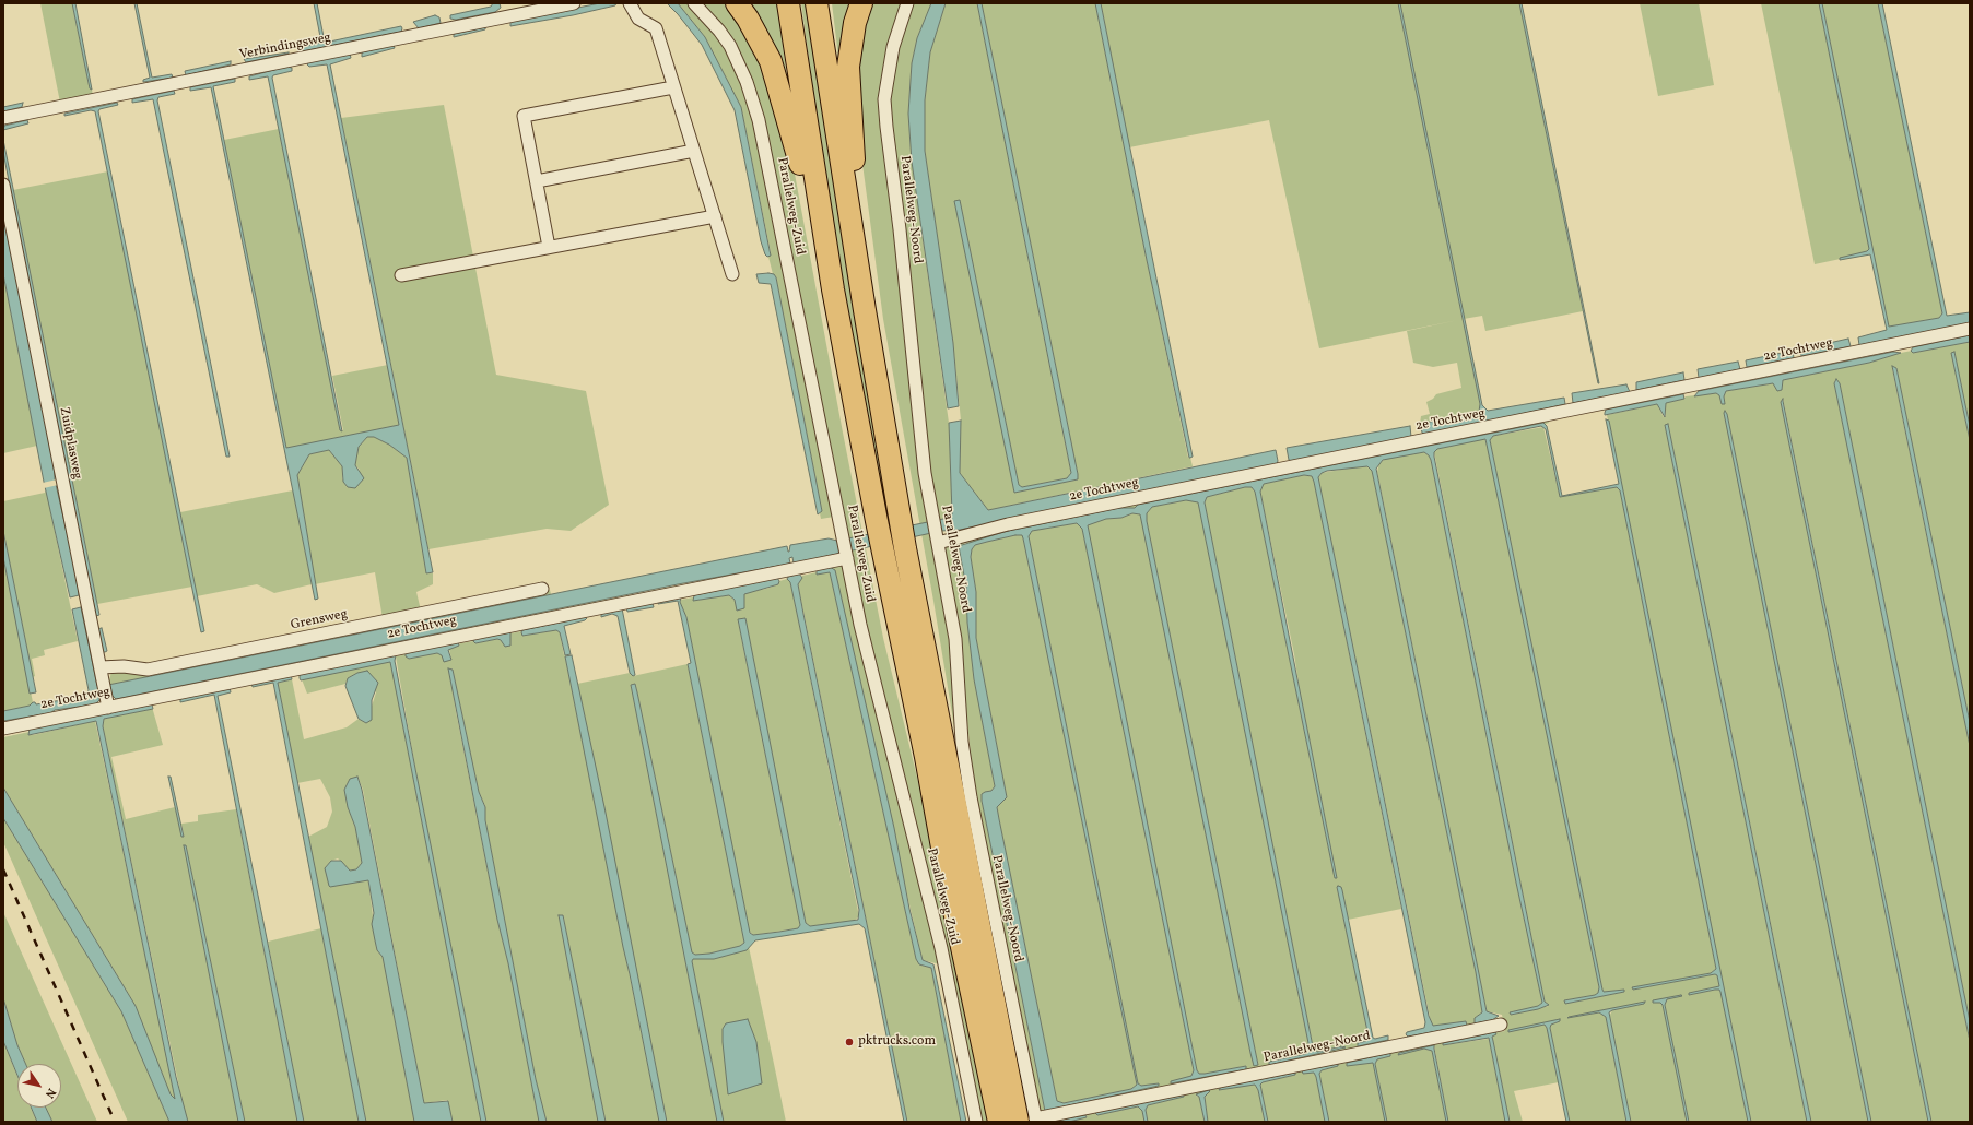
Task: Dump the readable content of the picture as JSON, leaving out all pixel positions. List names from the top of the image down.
{
  "streets": {
    "street": [
      "Verbindingsweg",
      "Parallelweg-Zuid",
      "Parallelweg-Noord",
      "2e Tochtweg",
      "Zuidplasweg",
      "Grensweg"
    ]
  },
  "crossings": [
    ["Parallelweg-Zuid", "2e Tochtweg"],
    ["Parallelweg-Noord", "2e Tochtweg"],
    ["2e Tochtweg", "Zuidplasweg"],
    ["Zuidplasweg", "Grensweg"]
  ],
  "places": ["pktrucks.com"],
  "north": "bottom right"
}
